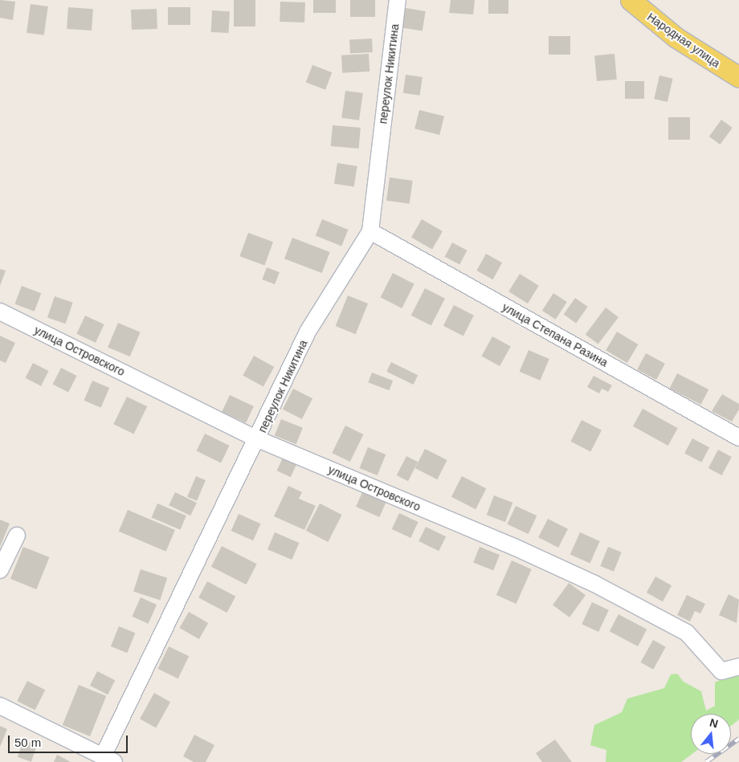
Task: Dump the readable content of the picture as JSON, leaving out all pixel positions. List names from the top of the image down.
{
  "streets": {
    "main road": ["Народная улица"],
    "street": ["переулок Никитина", "улица Степана Разина", "улица Островского"]
  },
  "crossings": [
    ["переулок Никитина", "улица Степана Разина"],
    ["переулок Никитина", "улица Островского"]
  ],
  "scale_bar": "50 m",
  "north": "top"
}
